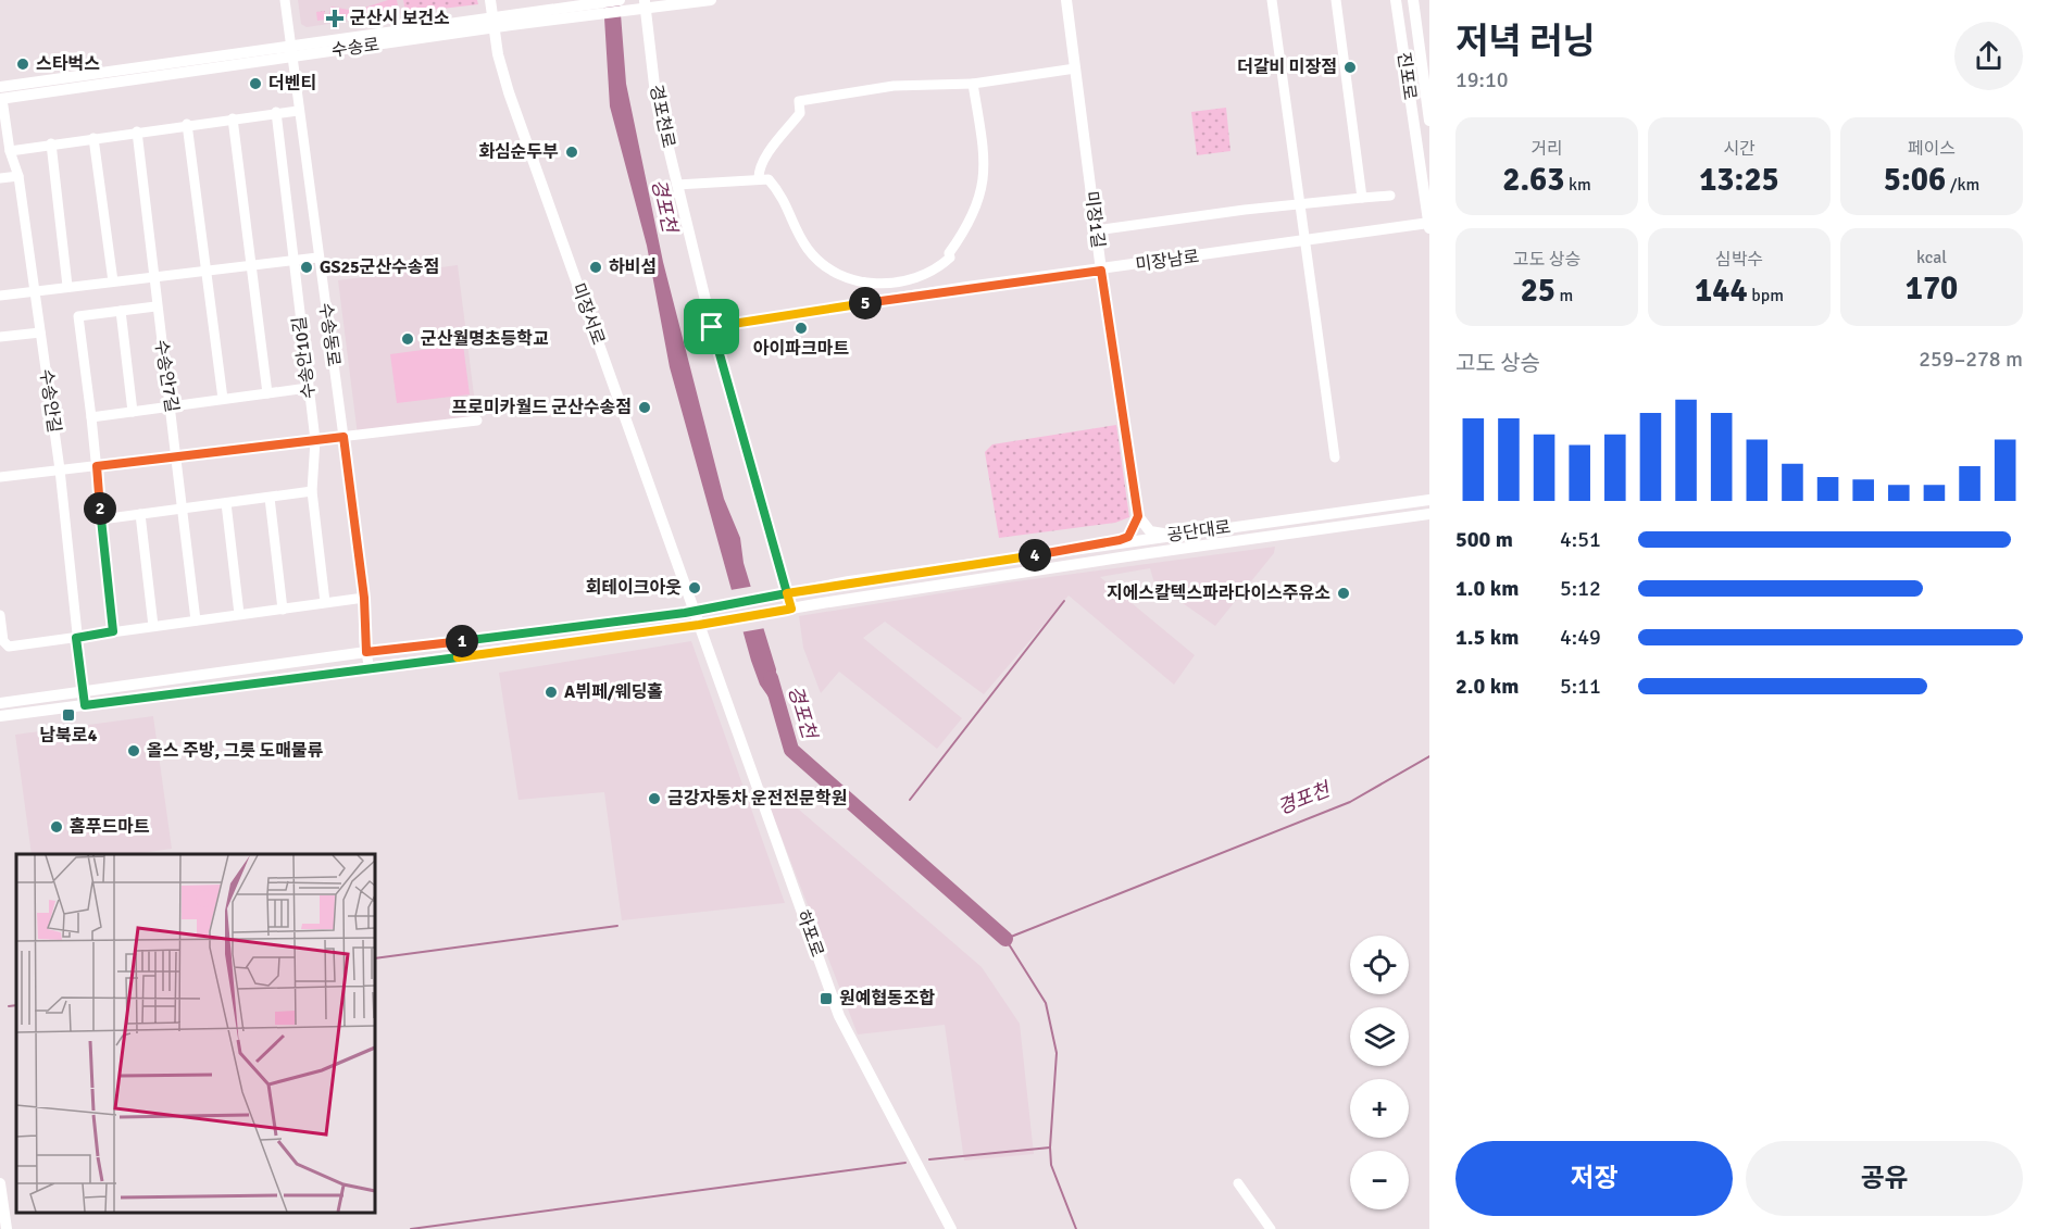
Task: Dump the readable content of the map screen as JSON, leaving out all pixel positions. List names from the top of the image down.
{
  "streets": {
    "street": [
      "수송로",
      "진포로",
      "경포천로",
      "미장1길",
      "미장남로",
      "미장서로",
      "수송동로",
      "수송안10길",
      "수송안7길",
      "수송안길",
      "공단대로",
      "하포로"
    ]
  },
  "crossings": [
    ["수송로", "경포천로"],
    ["수송로", "미장서로"],
    ["수송로", "수송동로"],
    ["수송로", "수송안길"],
    ["진포로", "미장남로"],
    ["경포천로", "미장남로"],
    ["경포천로", "공단대로"],
    ["미장1길", "미장남로"],
    ["미장서로", "공단대로"],
    ["미장서로", "하포로"],
    ["수송동로", "공단대로"],
    ["수송안길", "공단대로"],
    ["공단대로", "하포로"]
  ],
  "water": ["경포천"],
  "places": {
    "health": ["군산시 보건소"],
    "other": [
      "스타벅스",
      "더갈비 미장점",
      "더벤티",
      "화심순두부",
      "GS25군산수송점",
      "하비섬",
      "아이파크마트",
      "군산월명초등학교",
      "프로미카월드 군산수송점",
      "회테이크아웃",
      "지에스칼텍스파라다이스주유소",
      "A뷔페/웨딩홀",
      "올스 주방, 그릇 도매물류",
      "금강자동차 운전전문학원",
      "홈푸드마트"
    ],
    "transit": ["남북로4", "원예협동조합"]
  },
  "page": {
    "heading": ["저녁 러닝", "19:10"],
    "stats": [
      ["거리", "2.63 km"],
      ["시간", "13:25"],
      ["페이스", "5:06 /km"],
      ["고도 상승", "25 m"],
      ["심박수", "144 bpm"],
      ["kcal", "170"]
    ],
    "pins": [
      "5",
      "2",
      "4",
      "1"
    ],
    "chart": ["고도 상승", "259–278 m"],
    "list": [
      {
        "name": "500 m",
        "note": "4:51"
      },
      {
        "name": "1.0 km",
        "note": "5:12"
      },
      {
        "name": "1.5 km",
        "note": "4:49"
      },
      {
        "name": "2.0 km",
        "note": "5:11"
      }
    ],
    "map_buttons": ["+", "−"],
    "buttons": ["저장", "공유"]
  }
}
